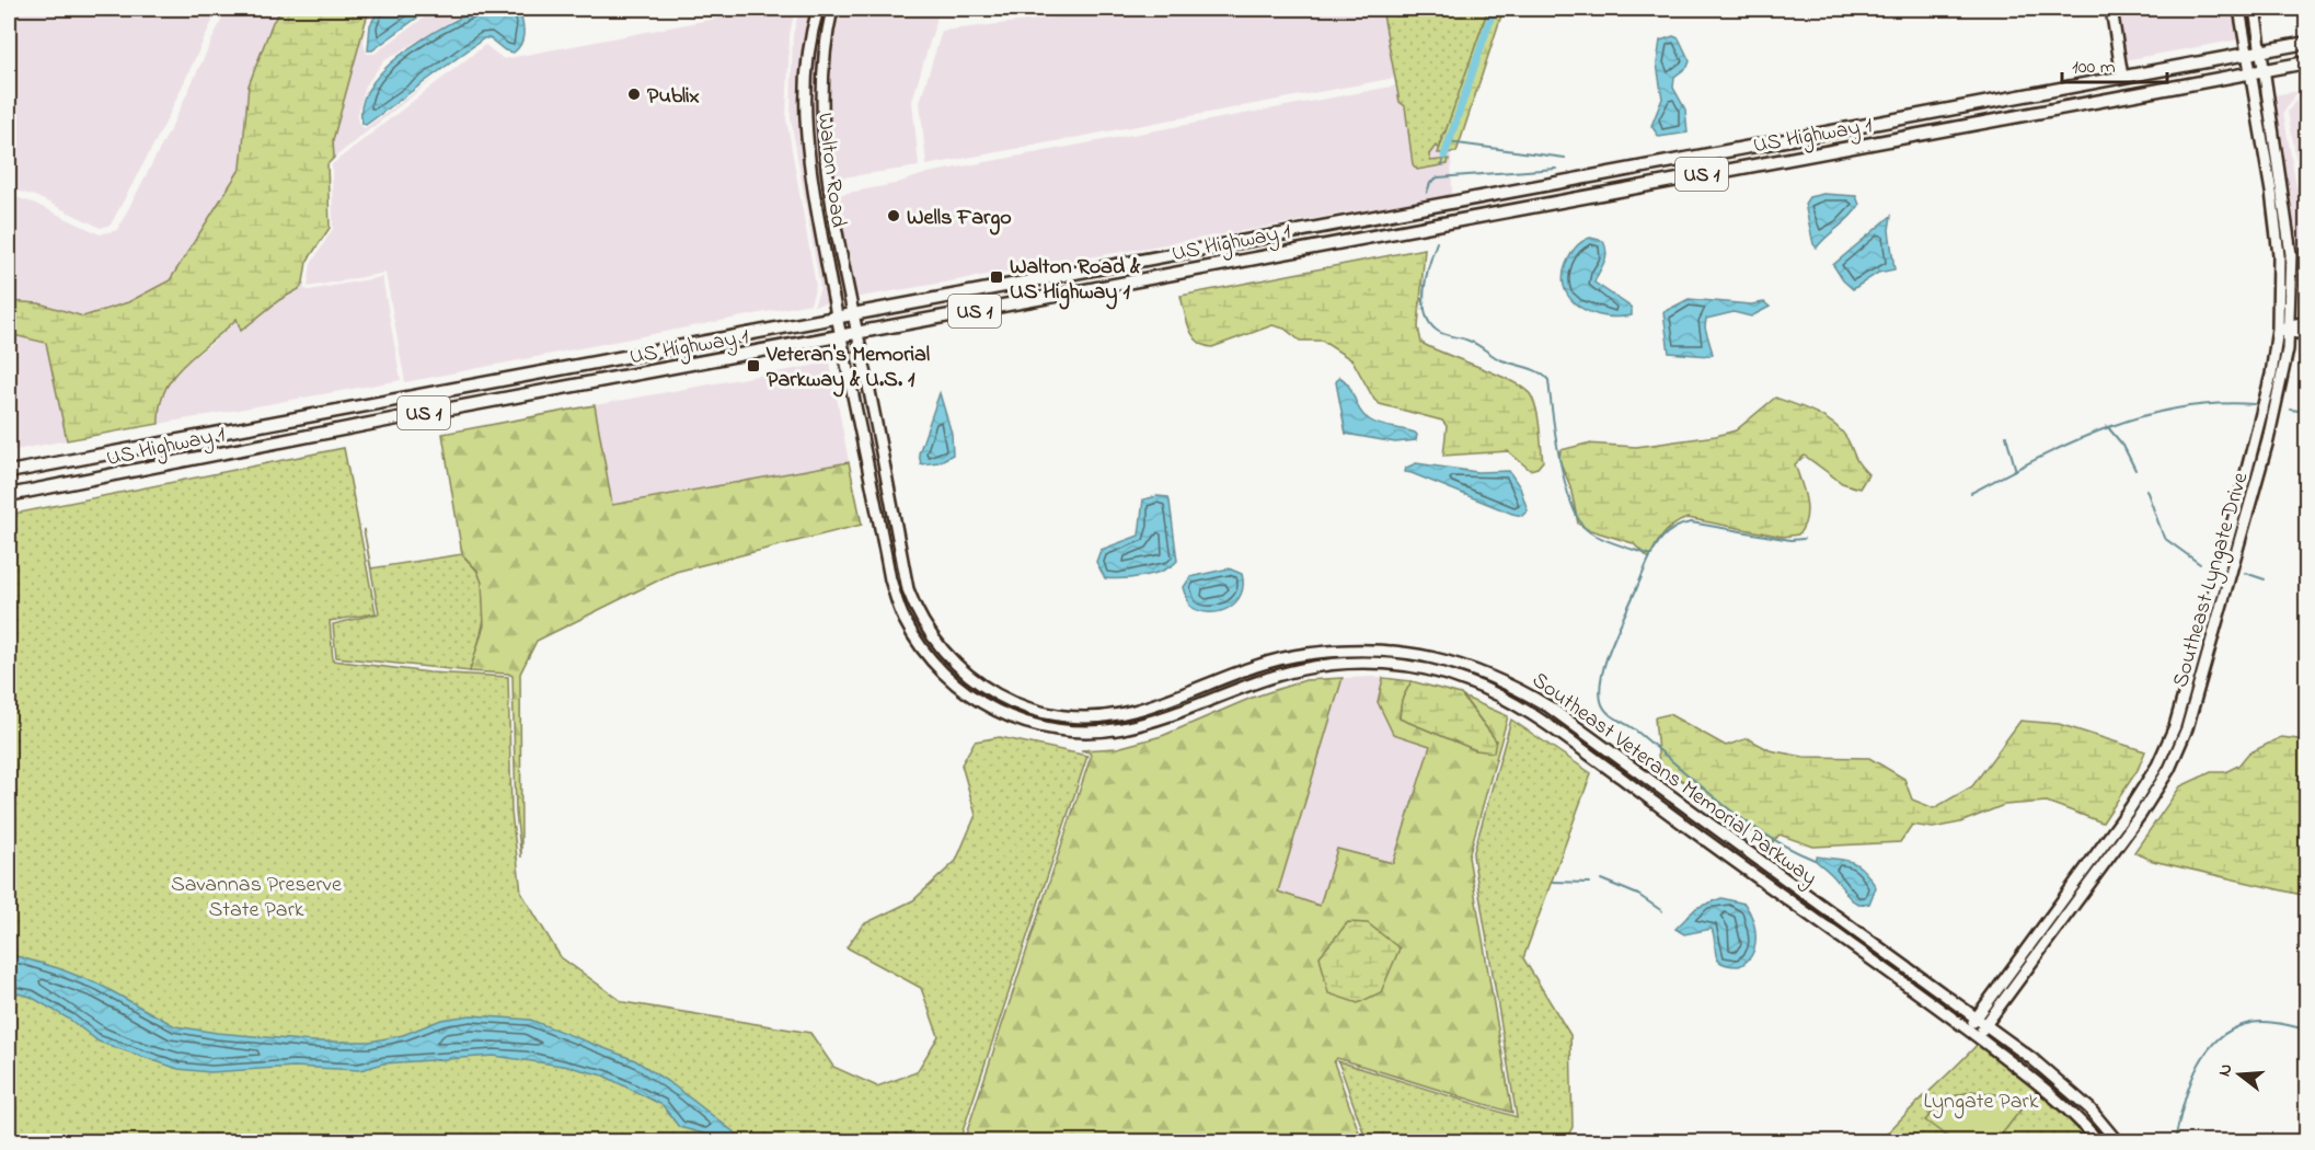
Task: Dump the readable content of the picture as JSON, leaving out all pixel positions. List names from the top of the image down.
{
  "streets": {
    "main road": [
      "US Highway 1",
      "Walton Road",
      "US 1",
      "Southeast Lyngate Drive",
      "Southeast Veterans Memorial Parkway"
    ]
  },
  "crossings": [
    ["US Highway 1", "Walton Road"],
    ["US Highway 1", "Southeast Lyngate Drive"],
    ["US Highway 1", "Southeast Veterans Memorial Parkway"],
    ["Walton Road", "Southeast Veterans Memorial Parkway"],
    ["Southeast Lyngate Drive", "Southeast Veterans Memorial Parkway"]
  ],
  "parks": ["Savannas Preserve State Park", "Lyngate Park"],
  "places": {
    "other": ["Publix", "Wells Fargo"],
    "transit": ["Walton Road & US Highway 1", "Veteran's Memorial Parkway & U.S. 1"]
  },
  "scale_bar": "100 m",
  "north": "left"
}
